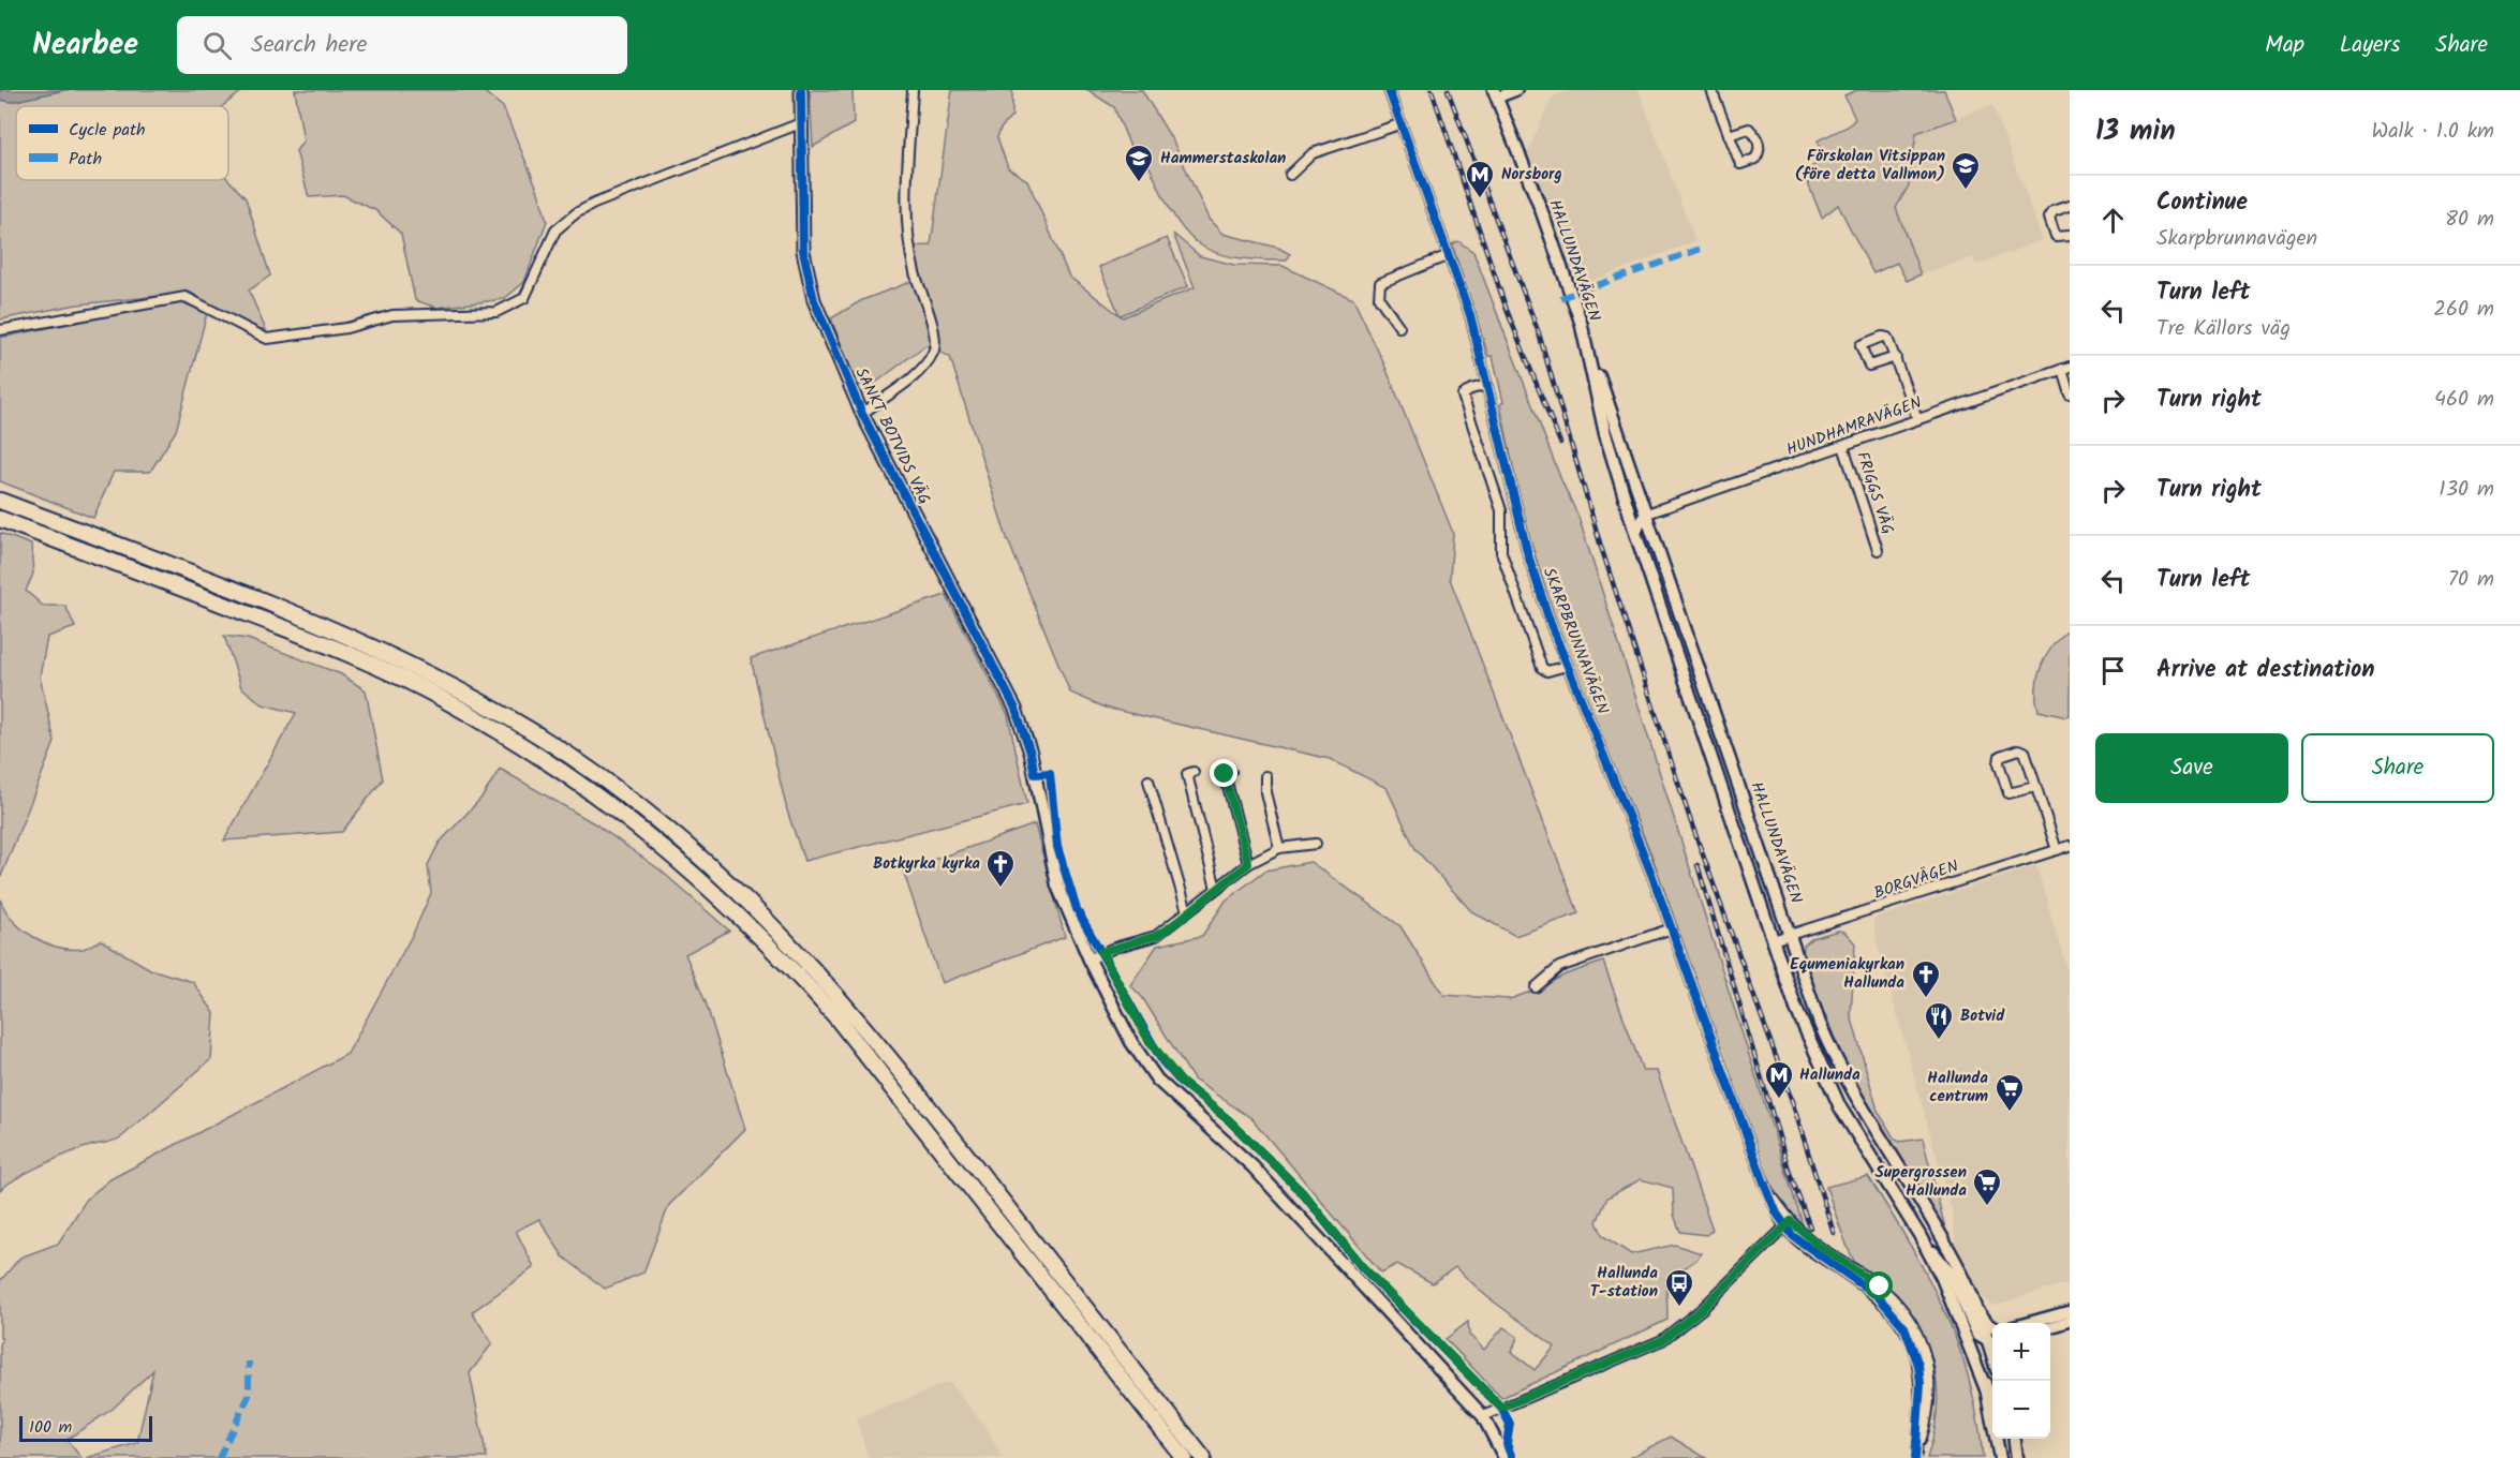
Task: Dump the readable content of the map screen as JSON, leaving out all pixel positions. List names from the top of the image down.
{
  "streets": {
    "main road": ["HALLUNDAVÄGEN", "SANKT BOTVIDS VÄG"],
    "street": [
      "HUNDHAMRAVÄGEN",
      "FRIGGS VÄG",
      "SKARPBRUNNAVÄGEN",
      "BORGVÄGEN"
    ]
  },
  "crossings": [
    ["HALLUNDAVÄGEN", "HUNDHAMRAVÄGEN"],
    ["HALLUNDAVÄGEN", "BORGVÄGEN"],
    ["HUNDHAMRAVÄGEN", "FRIGGS VÄG"]
  ],
  "places": {
    "school or university": ["Hammerstaskolan", "Förskolan Vitsippan (före detta Vallmon)"],
    "metro station": ["Norsborg", "Hallunda"],
    "church": ["Botkyrka kyrka", "Equmeniakyrkan Hallunda"],
    "restaurant": ["Botvid"],
    "supermarket": ["Hallunda centrum", "Supergrossen Hallunda"],
    "bus stop": ["Hallunda T-station"]
  },
  "legend": ["Cycle path", "Path"],
  "scale_bar": "100 m",
  "page": {
    "header": "Nearbee",
    "search": "Search here",
    "nav": ["Map", "Layers", "Share"],
    "heading": ["13 min", "Walk · 1.0 km"],
    "list": [
      ["Continue", "Skarpbrunnavägen", "80 m"],
      ["Turn left", "Tre Källors väg", "260 m"],
      ["Turn right", "460 m"],
      ["Turn right", "130 m"],
      ["Turn left", "70 m"],
      "Arrive at destination"
    ],
    "buttons": ["Save", "Share"],
    "map_buttons": ["+", "−"],
    "scale": "100 m"
  }
}
